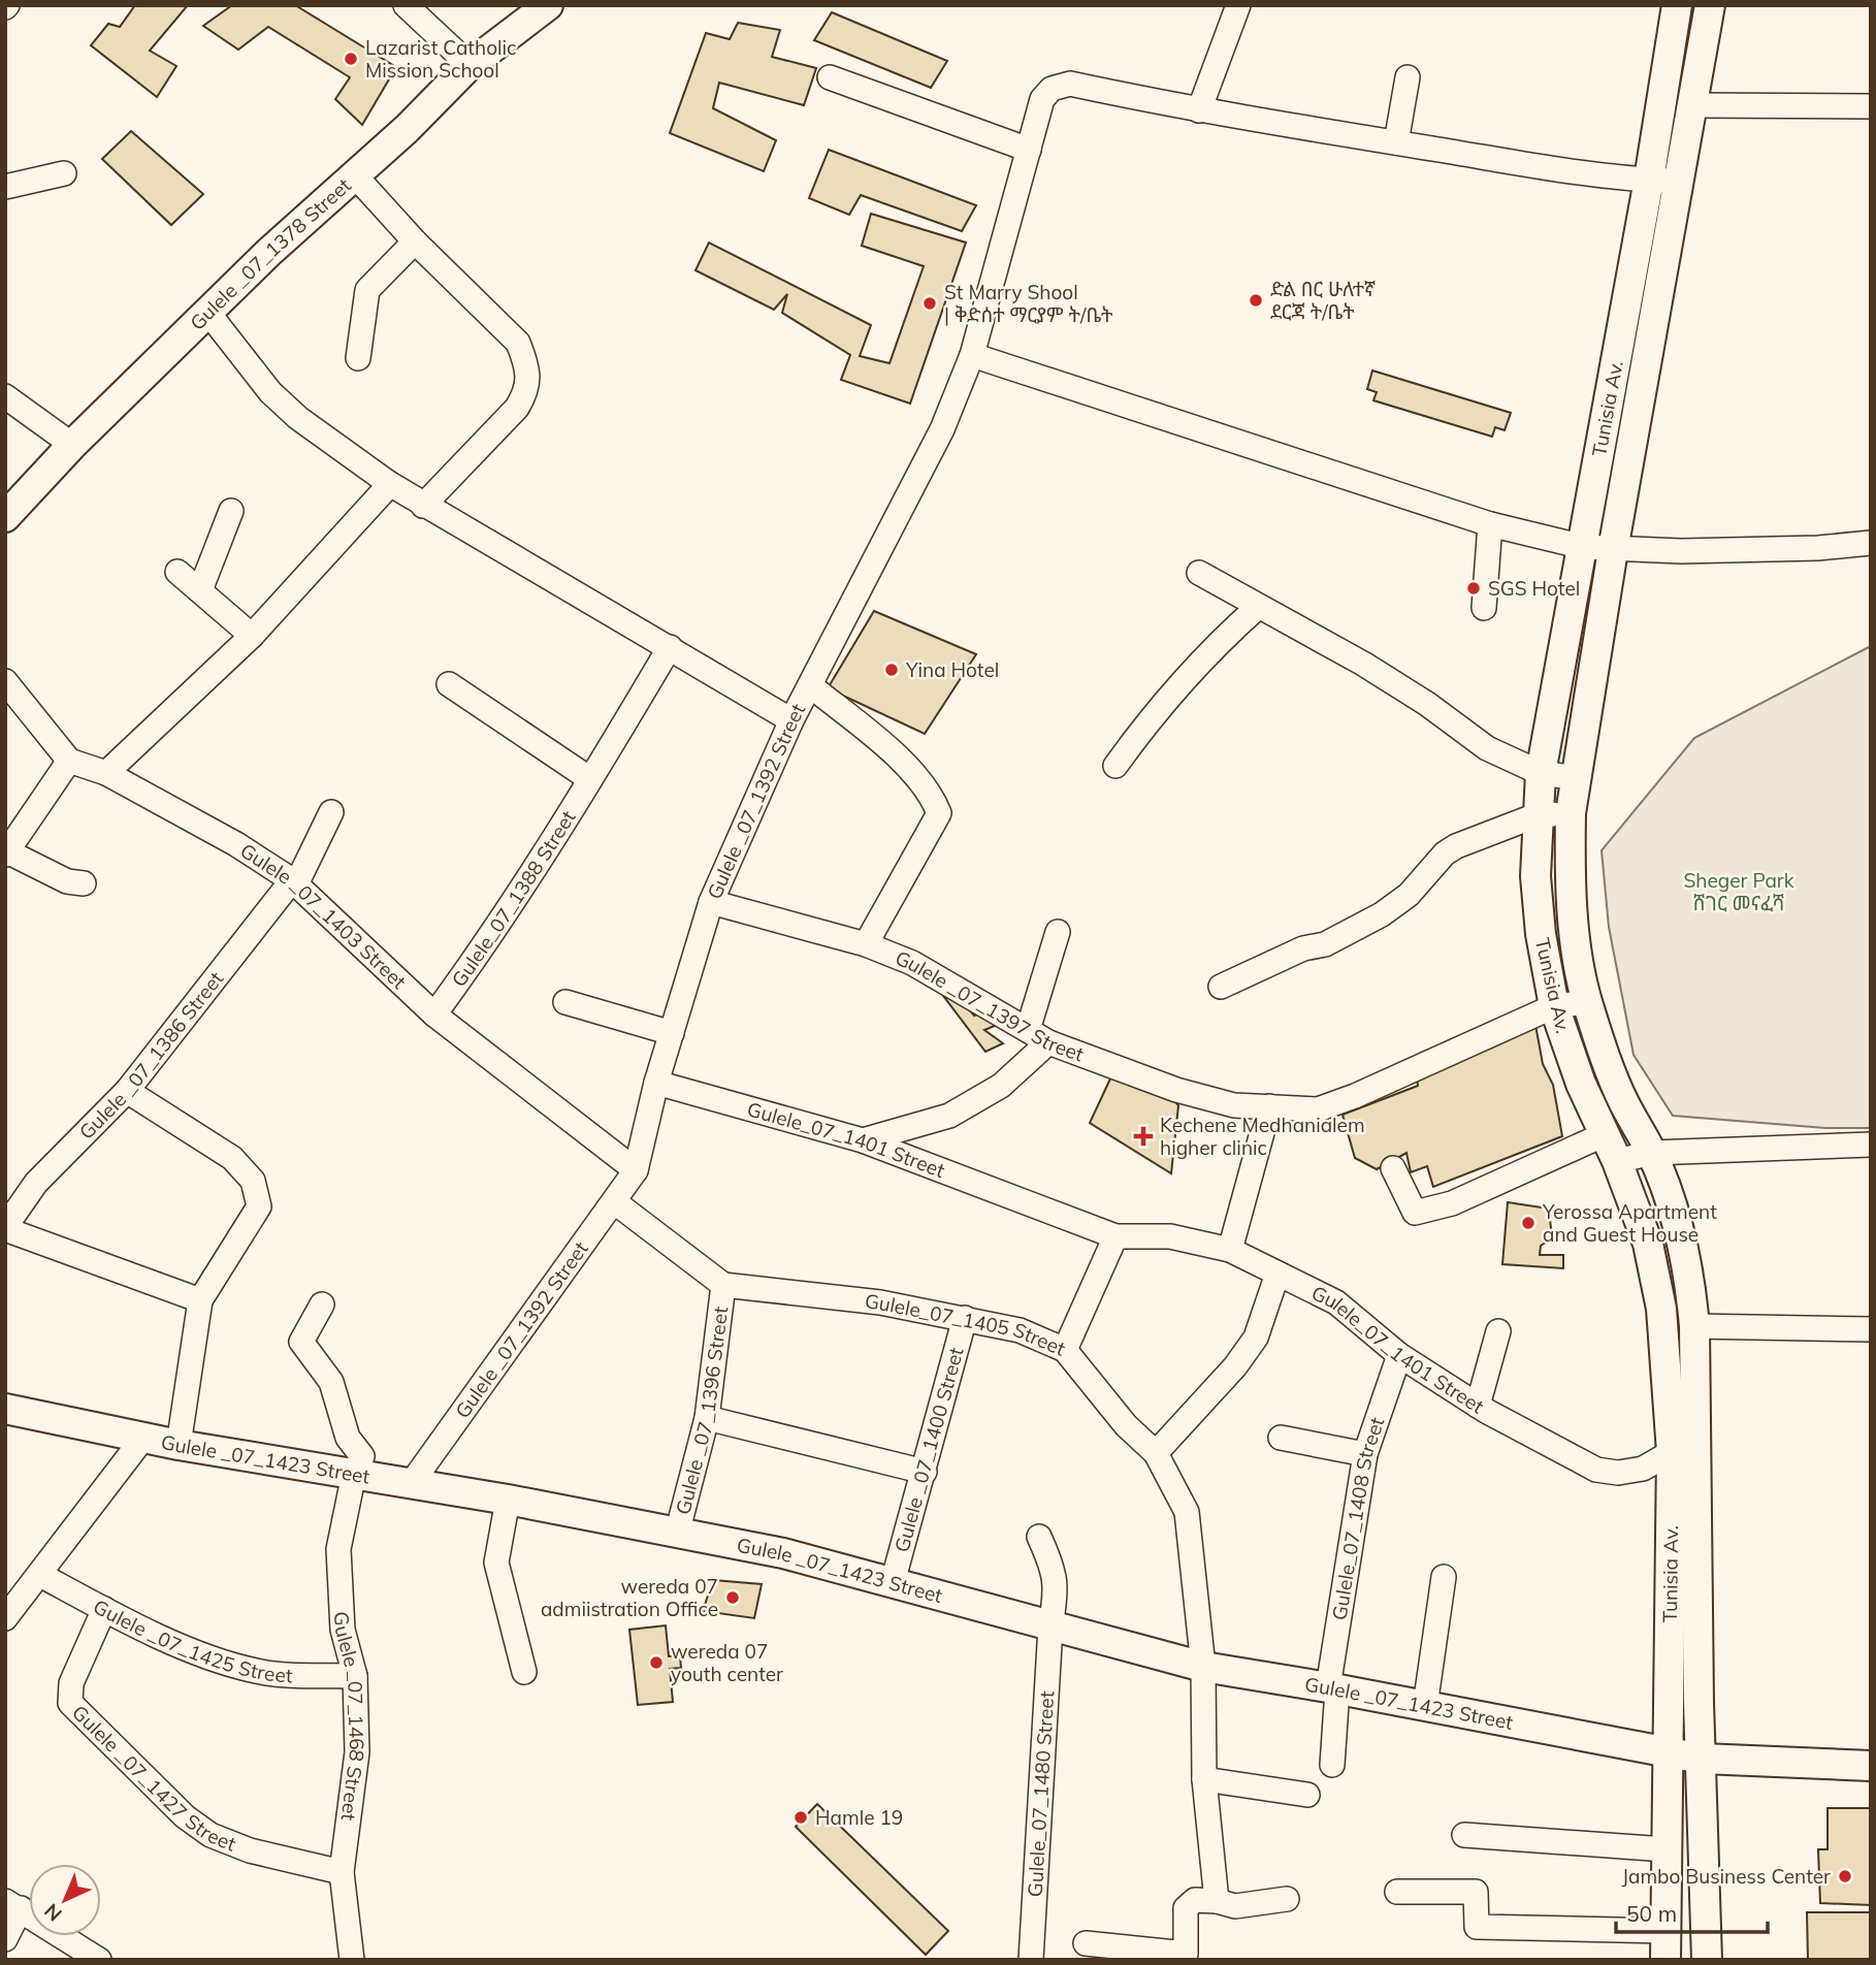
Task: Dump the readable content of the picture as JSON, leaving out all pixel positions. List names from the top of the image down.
{
  "streets": {
    "main road": ["Gulele _07_1378 Street", "Tunisia Av.", "Gulele _07_1423 Street"],
    "street": [
      "Gulele _07_1392 Street",
      "Gulele_07_1388 Street",
      "Gulele _07_1403 Street",
      "Gulele _07_1397 Street",
      "Gulele _07_1386 Street",
      "Gulele_07_1401 Street",
      "Gulele_07_1405 Street",
      "Gulele _07_1396 Street",
      "Gulele _07_1400 Street",
      "Gulele_07_1408 Street",
      "Gulele _07_1425 Street",
      "Gulele _07_1468 Street",
      "Gulele _07_1427 Street",
      "Gulele_07_1480 Street"
    ]
  },
  "crossings": [
    ["Tunisia Av.", "Gulele _07_1397 Street"],
    ["Tunisia Av.", "Gulele_07_1401 Street"],
    ["Tunisia Av.", "Gulele _07_1423 Street"],
    ["Gulele _07_1392 Street", "Gulele _07_1403 Street"],
    ["Gulele _07_1392 Street", "Gulele _07_1397 Street"],
    ["Gulele _07_1392 Street", "Gulele_07_1401 Street"],
    ["Gulele _07_1392 Street", "Gulele _07_1423 Street"],
    ["Gulele_07_1388 Street", "Gulele _07_1403 Street"],
    ["Gulele _07_1403 Street", "Gulele _07_1386 Street"],
    ["Gulele_07_1401 Street", "Gulele_07_1408 Street"],
    ["Gulele_07_1405 Street", "Gulele _07_1396 Street"],
    ["Gulele_07_1405 Street", "Gulele _07_1400 Street"],
    ["Gulele_07_1405 Street", "Gulele _07_1423 Street"],
    ["Gulele _07_1396 Street", "Gulele _07_1423 Street"],
    ["Gulele _07_1400 Street", "Gulele _07_1423 Street"],
    ["Gulele _07_1423 Street", "Gulele_07_1408 Street"],
    ["Gulele _07_1423 Street", "Gulele _07_1468 Street"],
    ["Gulele _07_1423 Street", "Gulele_07_1480 Street"],
    ["Gulele _07_1425 Street", "Gulele _07_1468 Street"],
    ["Gulele _07_1425 Street", "Gulele _07_1427 Street"],
    ["Gulele _07_1468 Street", "Gulele _07_1427 Street"]
  ],
  "parks": ["Sheger Park ሸገር መናፈሻ"],
  "places": {
    "other": [
      "Lazarist Catholic Mission School",
      "ድል በር ሁለተኛ ደርጃ ት/ቤት",
      "St Marry Shool | ቅድሰተ ማርያም ት/ቤት",
      "SGS Hotel",
      "Yina Hotel",
      "Yerossa Apartment and Guest House",
      "wereda 07 admiistration Office",
      "wereda 07 youth center",
      "Hamle 19",
      "Jambo Business Center"
    ],
    "health": ["Kechene Medhanialem higher clinic"]
  },
  "scale_bar": "50 m",
  "north": "bottom left"
}
